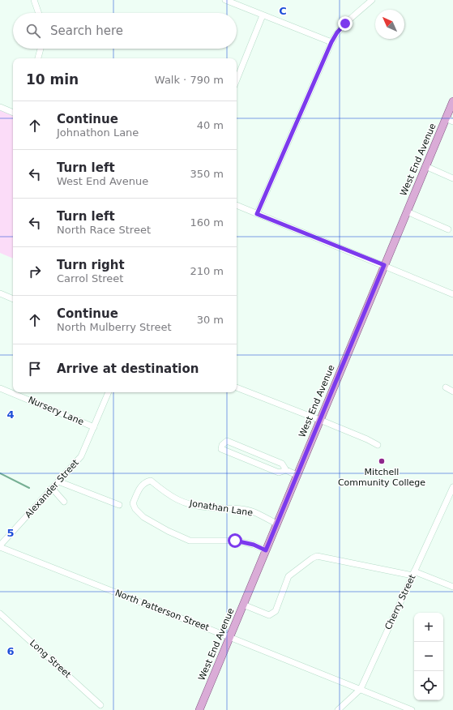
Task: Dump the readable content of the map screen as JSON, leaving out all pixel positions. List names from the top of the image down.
{
  "streets": {
    "main road": ["West End Avenue"],
    "street": [
      "Nursery Lane",
      "Alexander Street",
      "Jonathan Lane",
      "Cherry Street",
      "North Patterson Street",
      "Long Street"
    ]
  },
  "crossings": [
    ["West End Avenue", "Jonathan Lane"],
    ["West End Avenue", "North Patterson Street"],
    ["Nursery Lane", "Alexander Street"],
    ["Alexander Street", "North Patterson Street"],
    ["Cherry Street", "North Patterson Street"]
  ],
  "places": ["Mitchell Community College"],
  "north": "top left",
  "page": {
    "search": "Search here",
    "heading": ["10 min", "Walk · 790 m"],
    "list": [
      ["Continue", "Johnathon Lane", "40 m"],
      ["Turn left", "West End Avenue", "350 m"],
      ["Turn left", "North Race Street", "160 m"],
      ["Turn right", "Carrol Street", "210 m"],
      ["Continue", "North Mulberry Street", "30 m"],
      "Arrive at destination"
    ],
    "map_buttons": ["+", "−"]
  },
  "grid": {
    "columns": ["C"],
    "rows": ["4", "5", "6"]
  }
}
